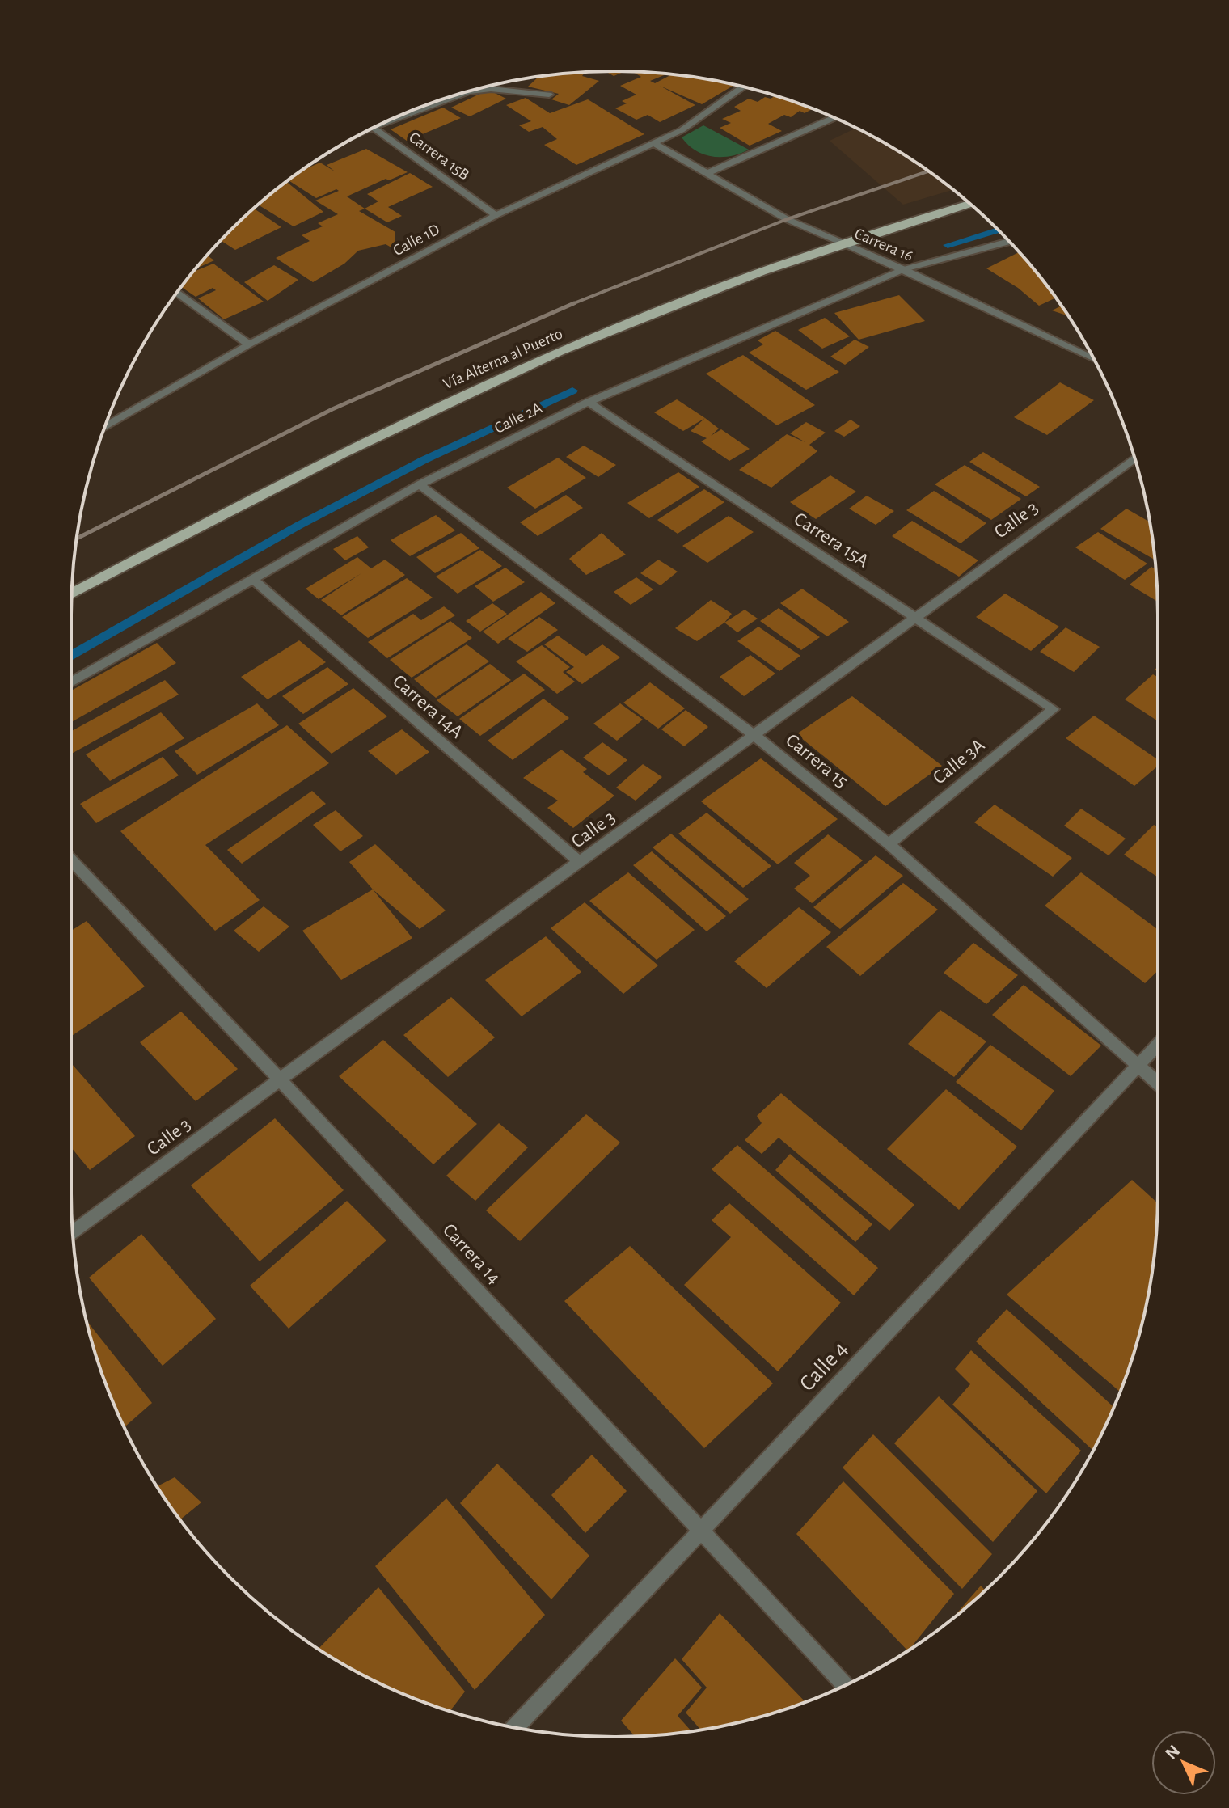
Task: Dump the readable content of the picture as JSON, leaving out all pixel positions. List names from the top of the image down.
{
  "streets": {
    "main road": ["Vía Alterna al Puerto"],
    "street": [
      "Carrera 15B",
      "Calle 1D",
      "Carrera 16",
      "Calle 2A",
      "Calle 3",
      "Carrera 15A",
      "Carrera 14A",
      "Carrera 15",
      "Calle 3A",
      "Carrera 14",
      "Calle 4"
    ]
  },
  "crossings": [
    ["Carrera 15B", "Calle 1D"],
    ["Calle 1D", "Carrera 16"],
    ["Carrera 16", "Vía Alterna al Puerto"],
    ["Carrera 16", "Calle 2A"],
    ["Calle 2A", "Carrera 15A"],
    ["Calle 2A", "Carrera 14A"],
    ["Calle 2A", "Carrera 15"],
    ["Calle 3", "Carrera 15A"],
    ["Calle 3", "Carrera 14A"],
    ["Calle 3", "Carrera 15"],
    ["Calle 3", "Carrera 14"],
    ["Carrera 15A", "Calle 3A"],
    ["Carrera 15", "Calle 3A"],
    ["Carrera 15", "Calle 4"],
    ["Carrera 14", "Calle 4"]
  ],
  "north": "top left"
}
